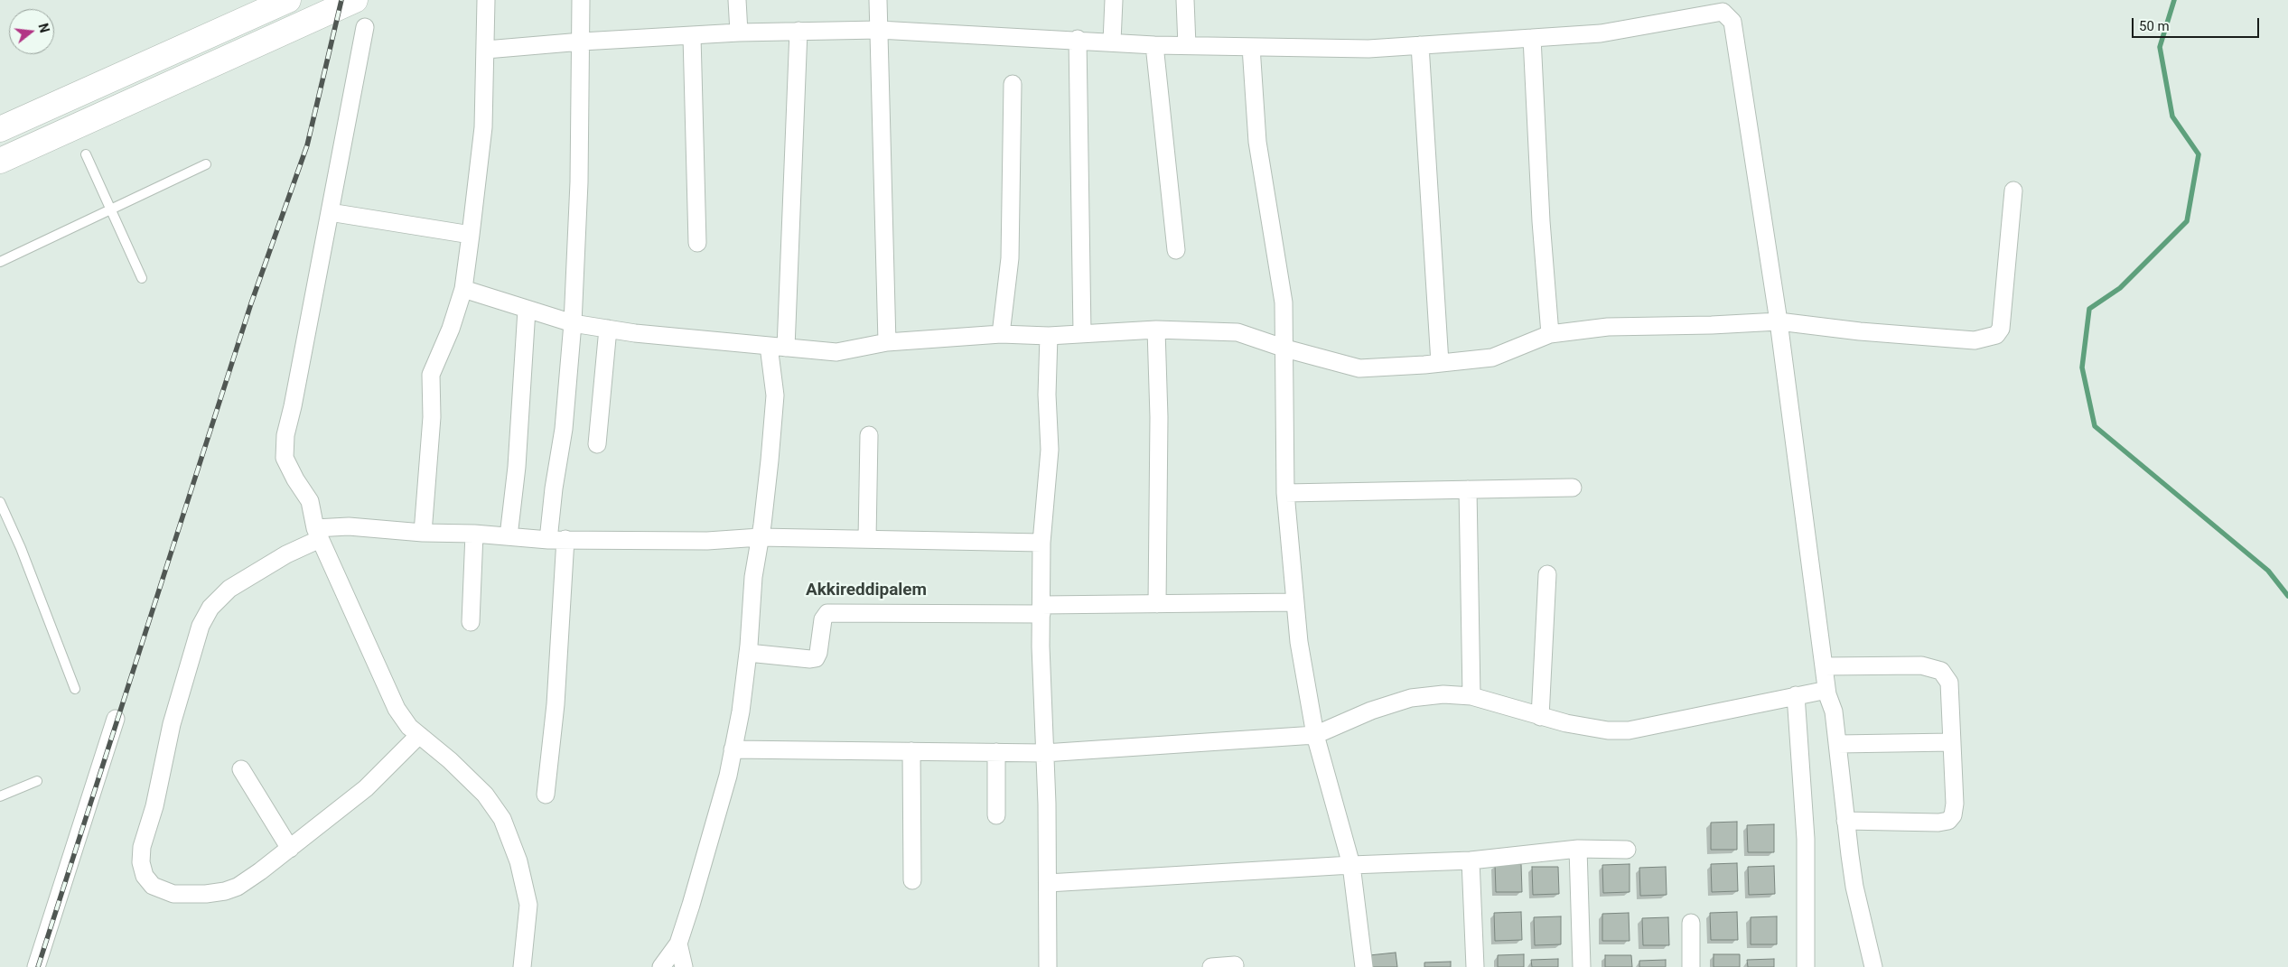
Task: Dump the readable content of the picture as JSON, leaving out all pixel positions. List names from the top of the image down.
{
  "districts": ["Akkireddipalem"],
  "scale_bar": "50 m",
  "north": "right"
}
